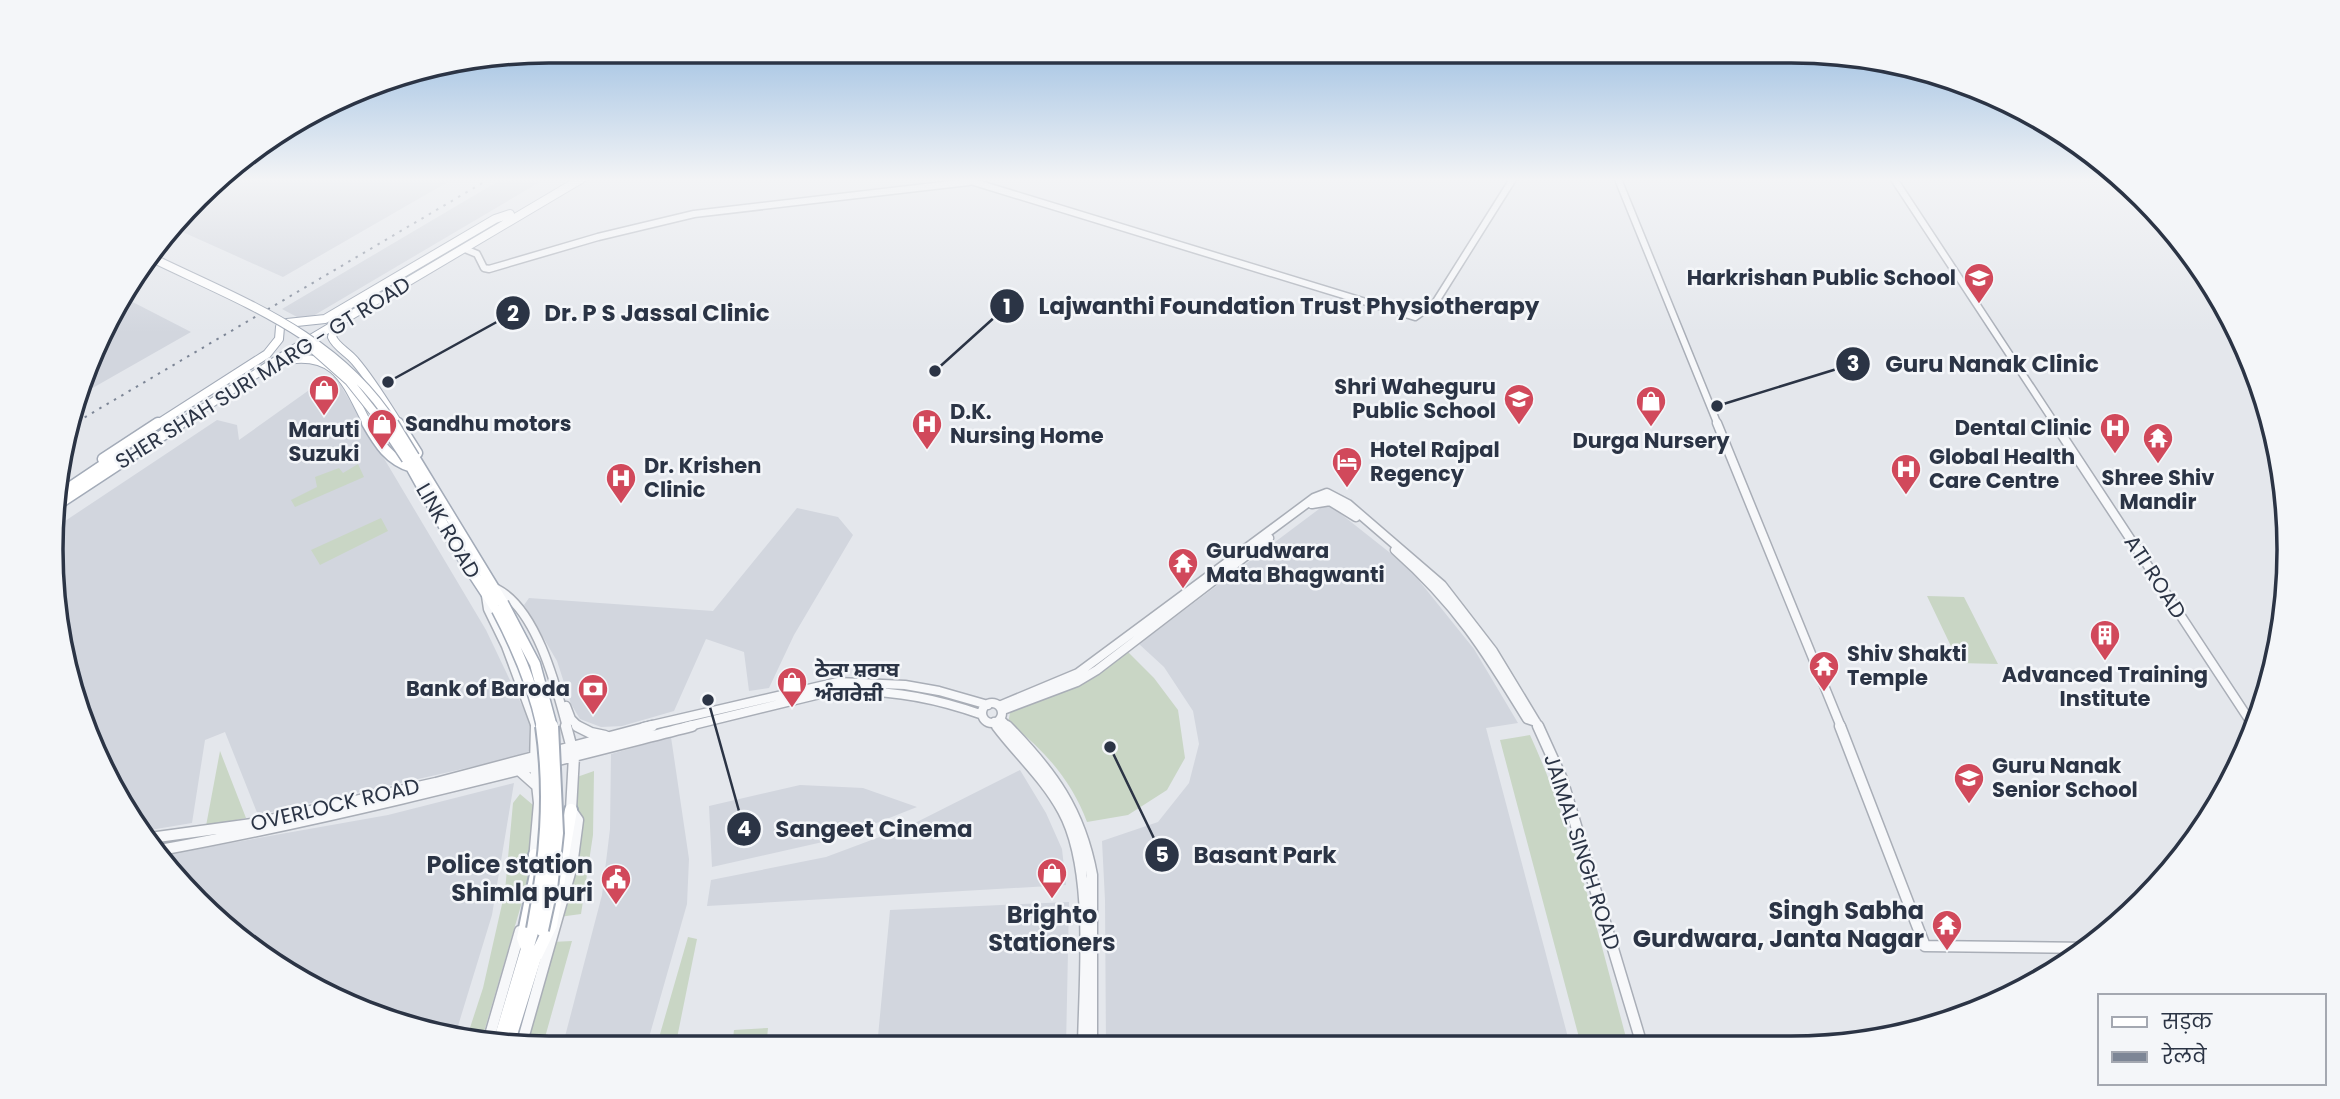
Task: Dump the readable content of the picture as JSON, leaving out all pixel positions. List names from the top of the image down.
{
  "streets": {
    "main road": ["SHER SHAH SURI MARG - GT ROAD", "LINK ROAD"],
    "street": ["ATI ROAD", "OVERLOCK ROAD", "JAIMAL SINGH ROAD"]
  },
  "places": {
    "school or university": ["Harkrishan Public School", "Shri Waheguru Public School", "Guru Nanak Senior School"],
    "other": [
      "Lajwanthi Foundation Trust Physiotherapy",
      "Dr. P S Jassal Clinic",
      "Guru Nanak Clinic",
      "Sangeet Cinema",
      "Basant Park"
    ],
    "shop": [
      "Maruti Suzuki",
      "Durga Nursery",
      "Sandhu motors",
      "ਠੇਕਾ ਸ਼ਰਾਬ ਅੰਗਰੇਜ਼ੀ",
      "Brighto Stationers"
    ],
    "hospital": [
      "D.K. Nursing Home",
      "Dental Clinic",
      "Global Health Care Centre",
      "Dr. Krishen Clinic"
    ],
    "temple": [
      "Shree Shiv Mandir",
      "Gurudwara Mata Bhagwanti",
      "Shiv Shakti Temple",
      "Singh Sabha Gurdwara, Janta Nagar"
    ],
    "hotel": ["Hotel Rajpal Regency"],
    "building": ["Advanced Training Institute"],
    "bank": ["Bank of Baroda"],
    "public building": ["Police station Shimla puri"]
  },
  "legend": ["सड़क", "रेलवे"]
}
